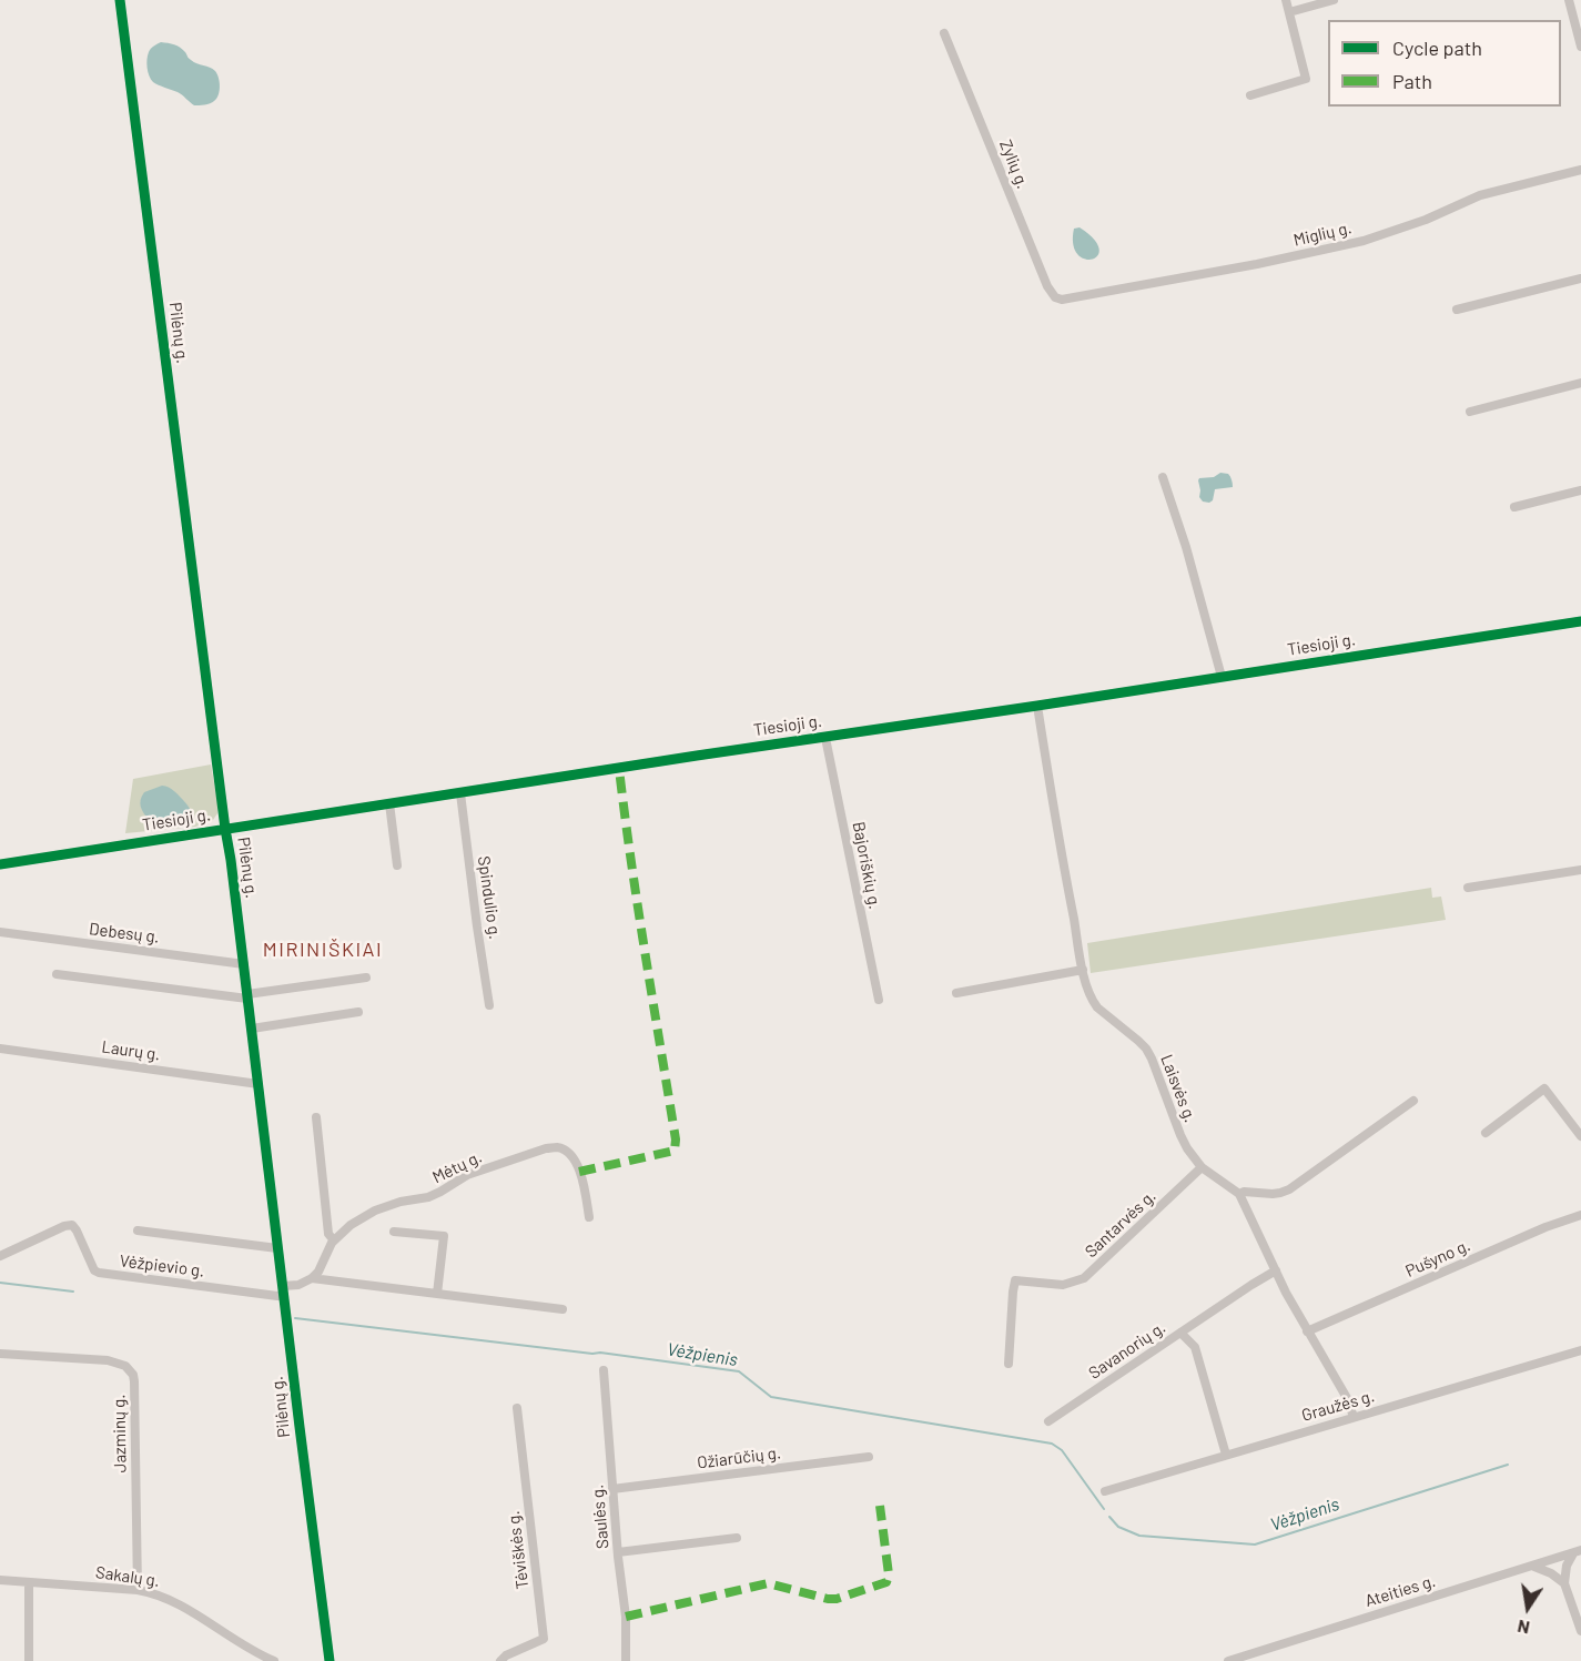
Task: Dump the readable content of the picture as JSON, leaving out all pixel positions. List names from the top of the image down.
{
  "streets": {
    "street": [
      "Zylių g.",
      "Miglių g.",
      "Pilėnų g.",
      "Tiesioji g.",
      "Bajoriškių g.",
      "Spindulio g.",
      "Debesų g.",
      "Laurų g.",
      "Laisvės g.",
      "Mėtų g.",
      "Santarvės g.",
      "Pušyno g.",
      "Vėžpievio g.",
      "Savanorių g.",
      "Graužės g.",
      "Jazminų g.",
      "Ožiarūčių g.",
      "Saulės g.",
      "Tėviškės g.",
      "Sakalų g.",
      "Ateities g."
    ]
  },
  "crossings": [
    ["Zylių g.", "Miglių g."],
    ["Pilėnų g.", "Tiesioji g."],
    ["Pilėnų g.", "Debesų g."],
    ["Pilėnų g.", "Laurų g."],
    ["Pilėnų g.", "Vėžpievio g."],
    ["Tiesioji g.", "Bajoriškių g."],
    ["Tiesioji g.", "Spindulio g."],
    ["Tiesioji g.", "Laisvės g."],
    ["Laisvės g.", "Santarvės g."],
    ["Laisvės g.", "Pušyno g."],
    ["Laisvės g.", "Graužės g."],
    ["Savanorių g.", "Graužės g."],
    ["Jazminų g.", "Sakalų g."],
    ["Ožiarūčių g.", "Saulės g."]
  ],
  "districts": ["MIRINIŠKIAI"],
  "water": ["Vėžpienis"],
  "legend": ["Cycle path", "Path"],
  "north": "bottom"
}
